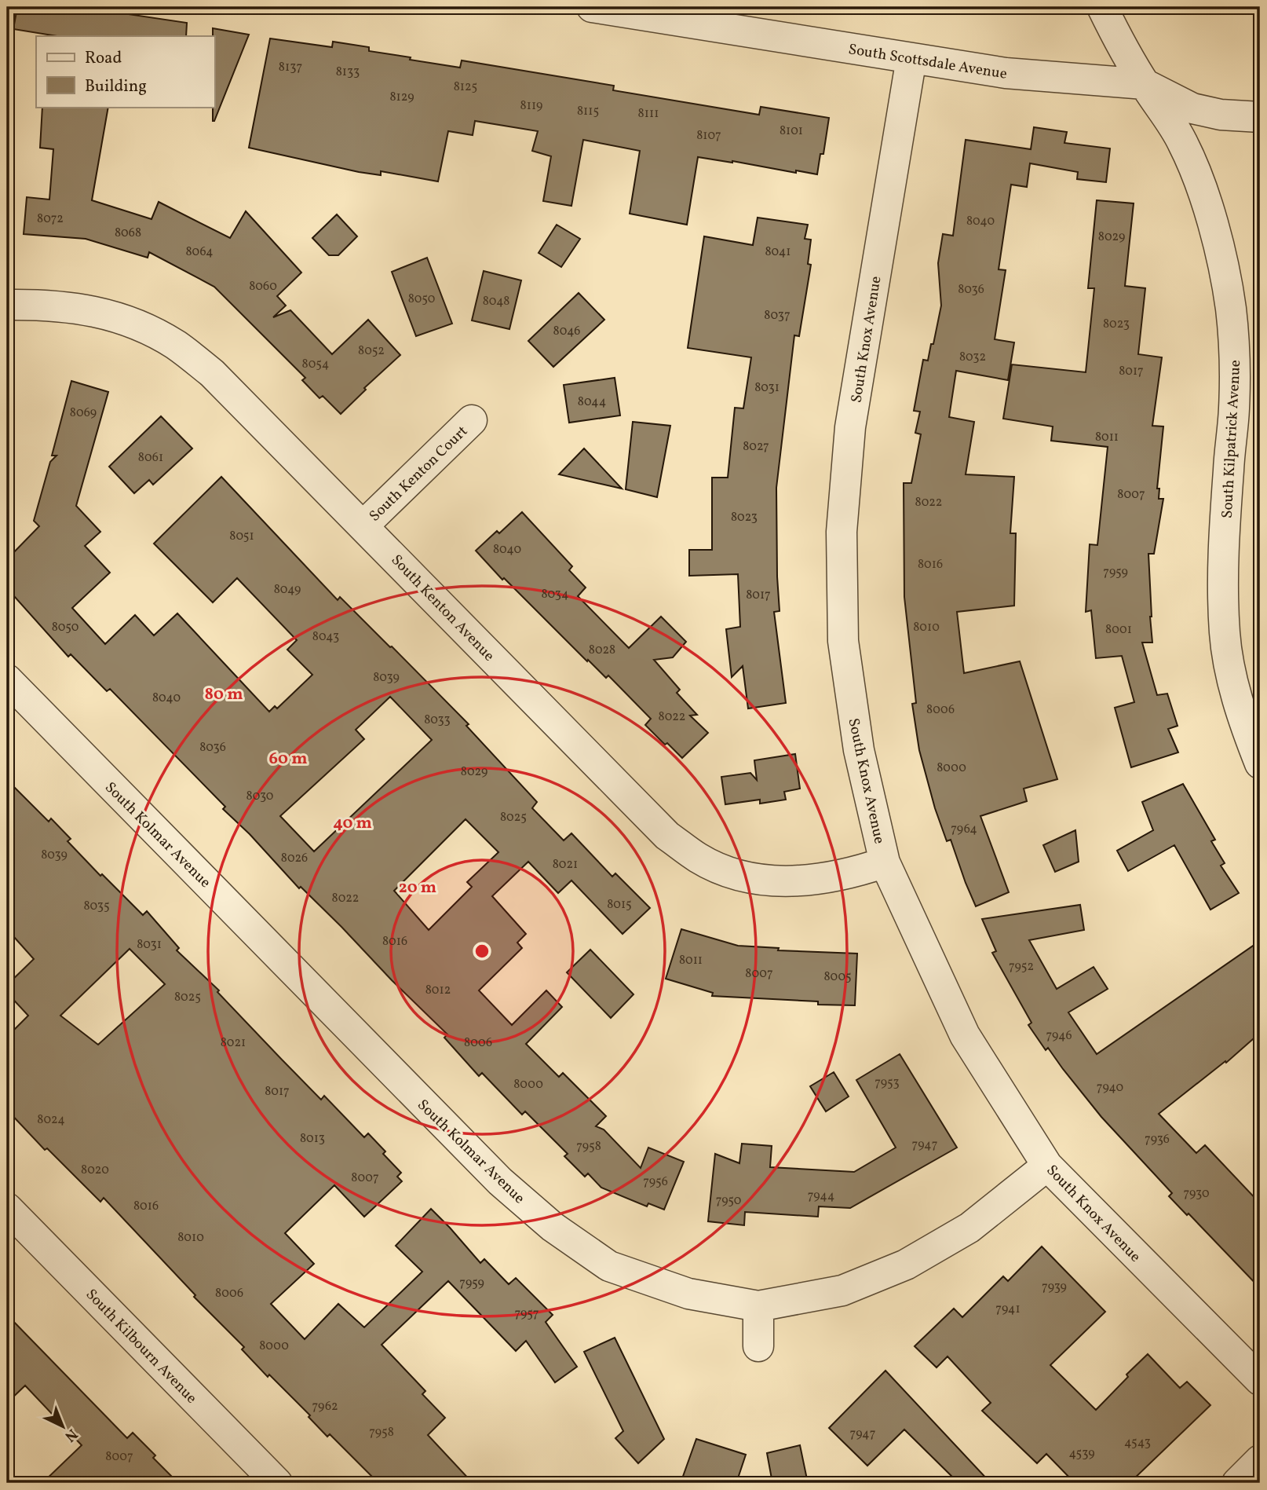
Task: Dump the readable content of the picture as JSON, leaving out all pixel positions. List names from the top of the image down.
{
  "streets": {
    "street": [
      "South Scottsdale Avenue",
      "South Knox Avenue",
      "South Kilpatrick Avenue",
      "South Kenton Court",
      "South Kenton Avenue",
      "South Kolmar Avenue",
      "South Kilbourn Avenue"
    ]
  },
  "crossings": [
    ["South Scottsdale Avenue", "South Knox Avenue"],
    ["South Scottsdale Avenue", "South Kilpatrick Avenue"],
    ["South Knox Avenue", "South Kenton Avenue"],
    ["South Knox Avenue", "South Kolmar Avenue"],
    ["South Kenton Court", "South Kenton Avenue"]
  ],
  "house_numbers": [
    "8137",
    "8133",
    "8125",
    "8129",
    "8119",
    "8115",
    "8111",
    "8101",
    "8107",
    "8072",
    "8040",
    "8068",
    "8029",
    "8064",
    "8041",
    "8060",
    "8036",
    "8050",
    "8048",
    "8037",
    "8023",
    "8046",
    "8052",
    "8032",
    "8054",
    "8017",
    "8031",
    "8044",
    "8069",
    "8011",
    "8027",
    "8061",
    "8007",
    "8022",
    "8023",
    "8051",
    "8040",
    "8016",
    "7959",
    "8049",
    "8034",
    "8017",
    "8050",
    "8010",
    "8001",
    "8043",
    "8028",
    "8039",
    "8040",
    "8006",
    "8022",
    "8033",
    "8036",
    "8000",
    "8029",
    "8030",
    "8025",
    "7964",
    "8039",
    "8026",
    "8021",
    "8022",
    "8015",
    "8035",
    "8016",
    "8031",
    "8011",
    "7952",
    "8007",
    "8005",
    "8012",
    "8025",
    "7946",
    "8021",
    "8006",
    "7953",
    "8000",
    "7940",
    "8017",
    "8024",
    "8013",
    "7936",
    "7947",
    "7958",
    "8020",
    "8007",
    "7956",
    "7930",
    "7944",
    "7950",
    "8016",
    "8010",
    "7959",
    "7939",
    "8006",
    "7941",
    "7957",
    "8000",
    "7962",
    "7958",
    "7947",
    "4543",
    "4539",
    "8007"
  ],
  "legend": ["Road", "Building"],
  "north": "bottom right",
  "rings": [
    "80 m",
    "60 m",
    "40 m",
    "20 m"
  ]
}
